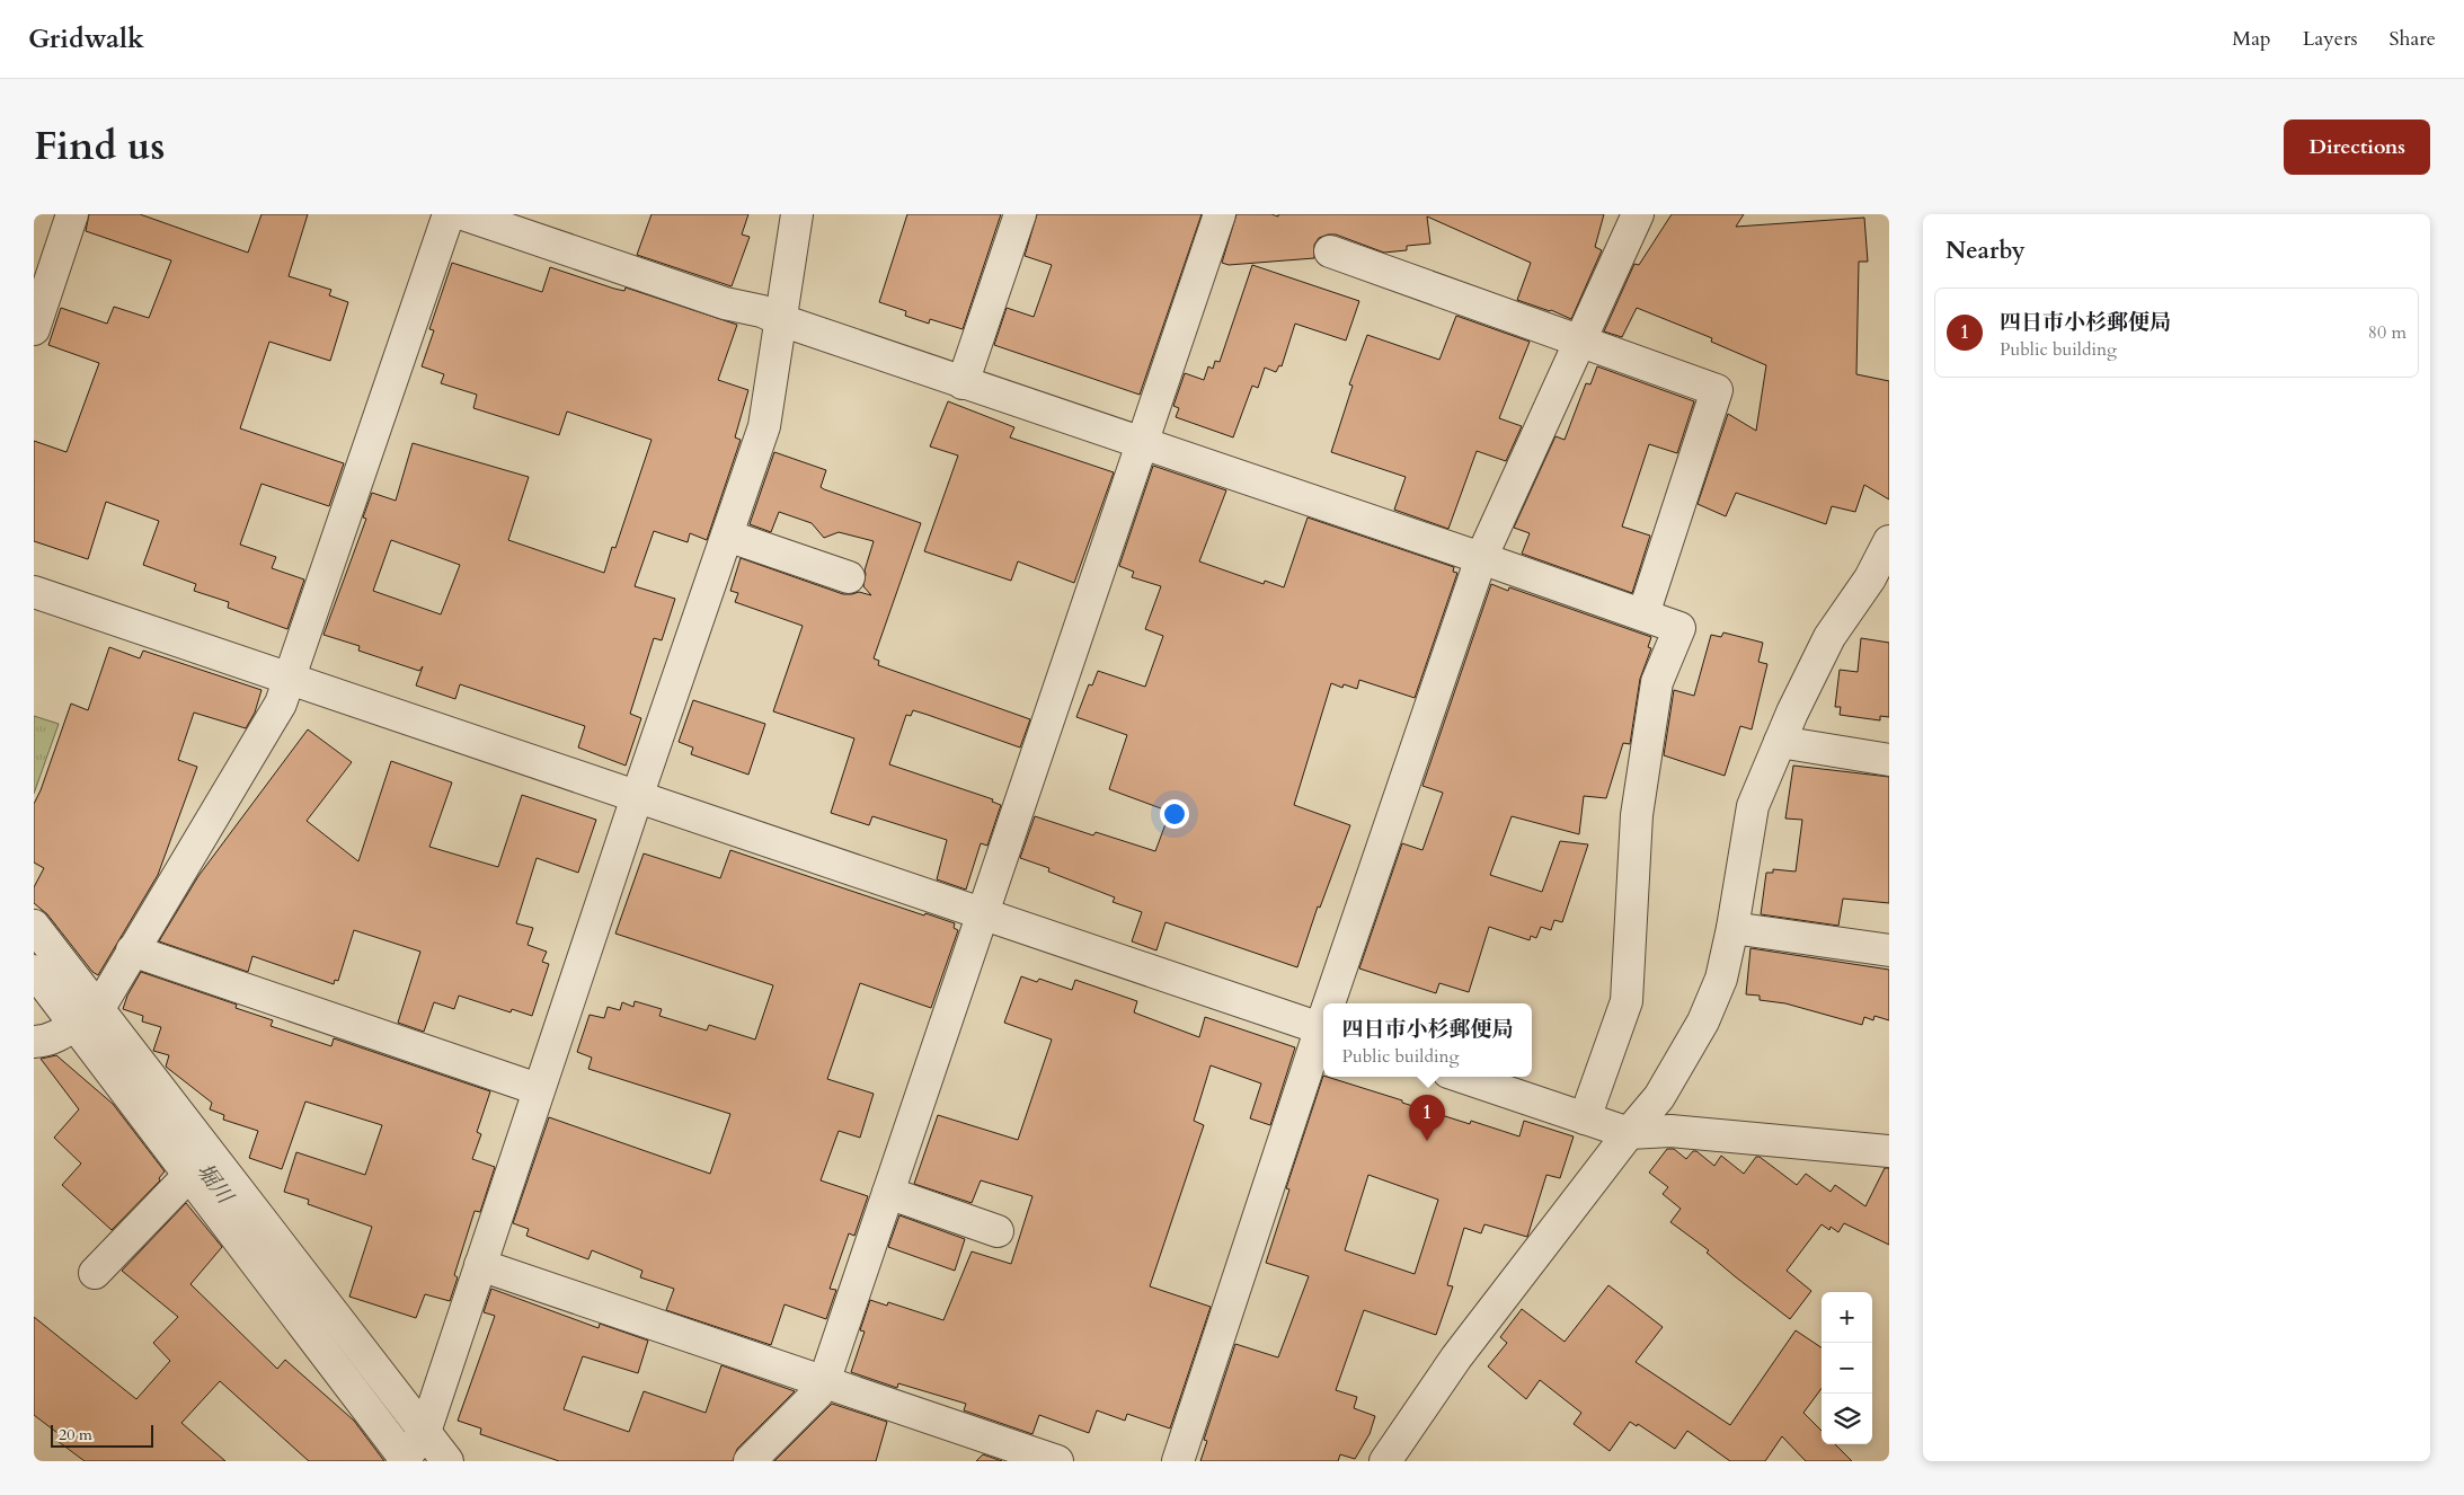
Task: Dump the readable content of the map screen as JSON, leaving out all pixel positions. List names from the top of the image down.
{
  "water": ["堀川"],
  "scale_bar": "20 m",
  "page": {
    "header": "Gridwalk",
    "nav": ["Map", "Layers", "Share"],
    "title": "Find us",
    "buttons": "Directions",
    "heading": "Nearby",
    "list": [
      {
        "mark": "1",
        "name": "四日市小杉郵便局",
        "note": "Public building",
        "value": "80 m"
      }
    ],
    "popup": ["四日市小杉郵便局", "Public building"],
    "pins": "1",
    "map_buttons": ["+", "−"],
    "scale": "20 m"
  }
}
